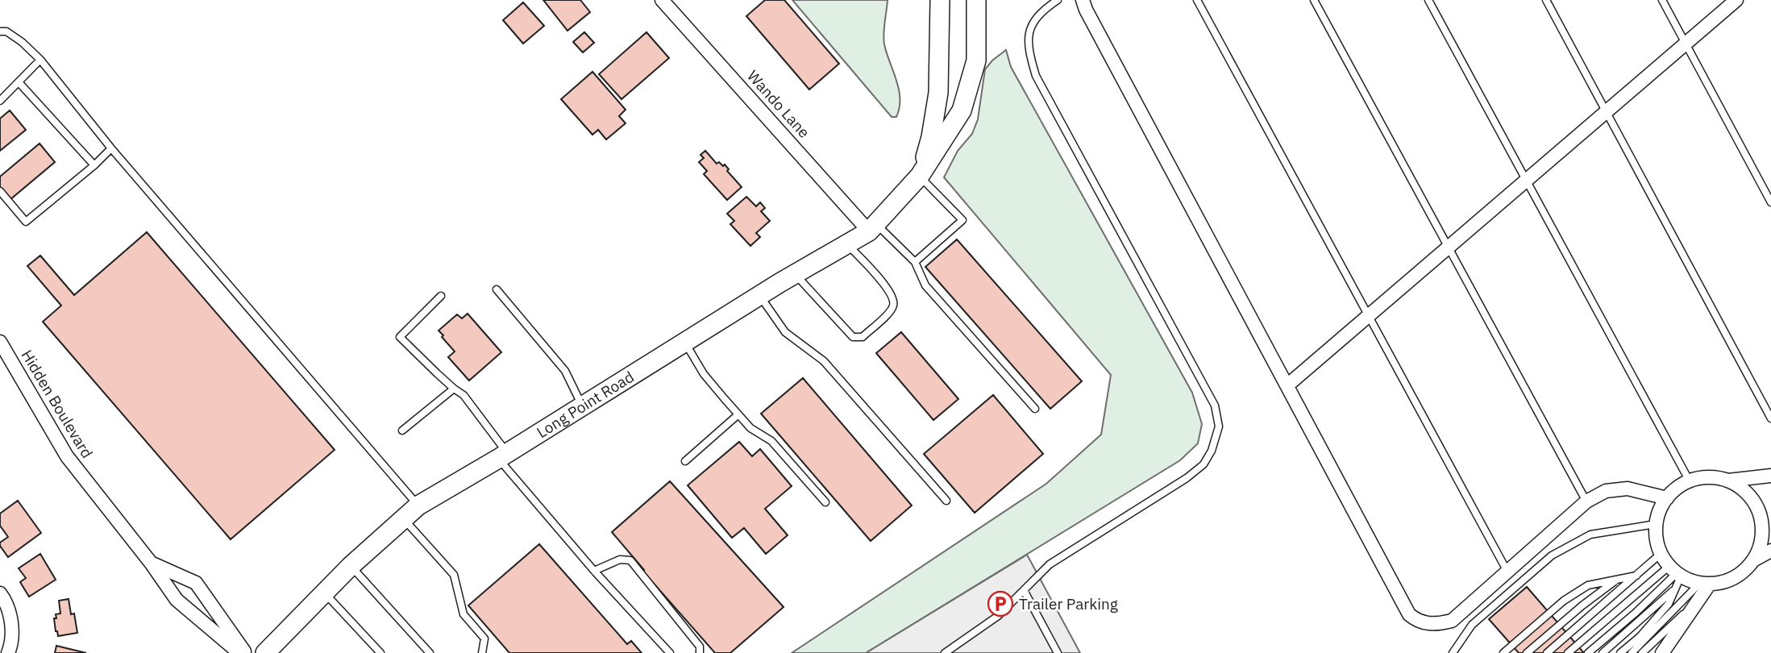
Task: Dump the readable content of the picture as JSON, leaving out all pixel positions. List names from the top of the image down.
{
  "streets": {
    "main road": ["Long Point Road"],
    "street": ["Wando Lane", "Hidden Boulevard"]
  },
  "crossings": [
    ["Wando Lane", "Long Point Road"]
  ],
  "places": {
    "parking": ["Trailer Parking"]
  }
}
